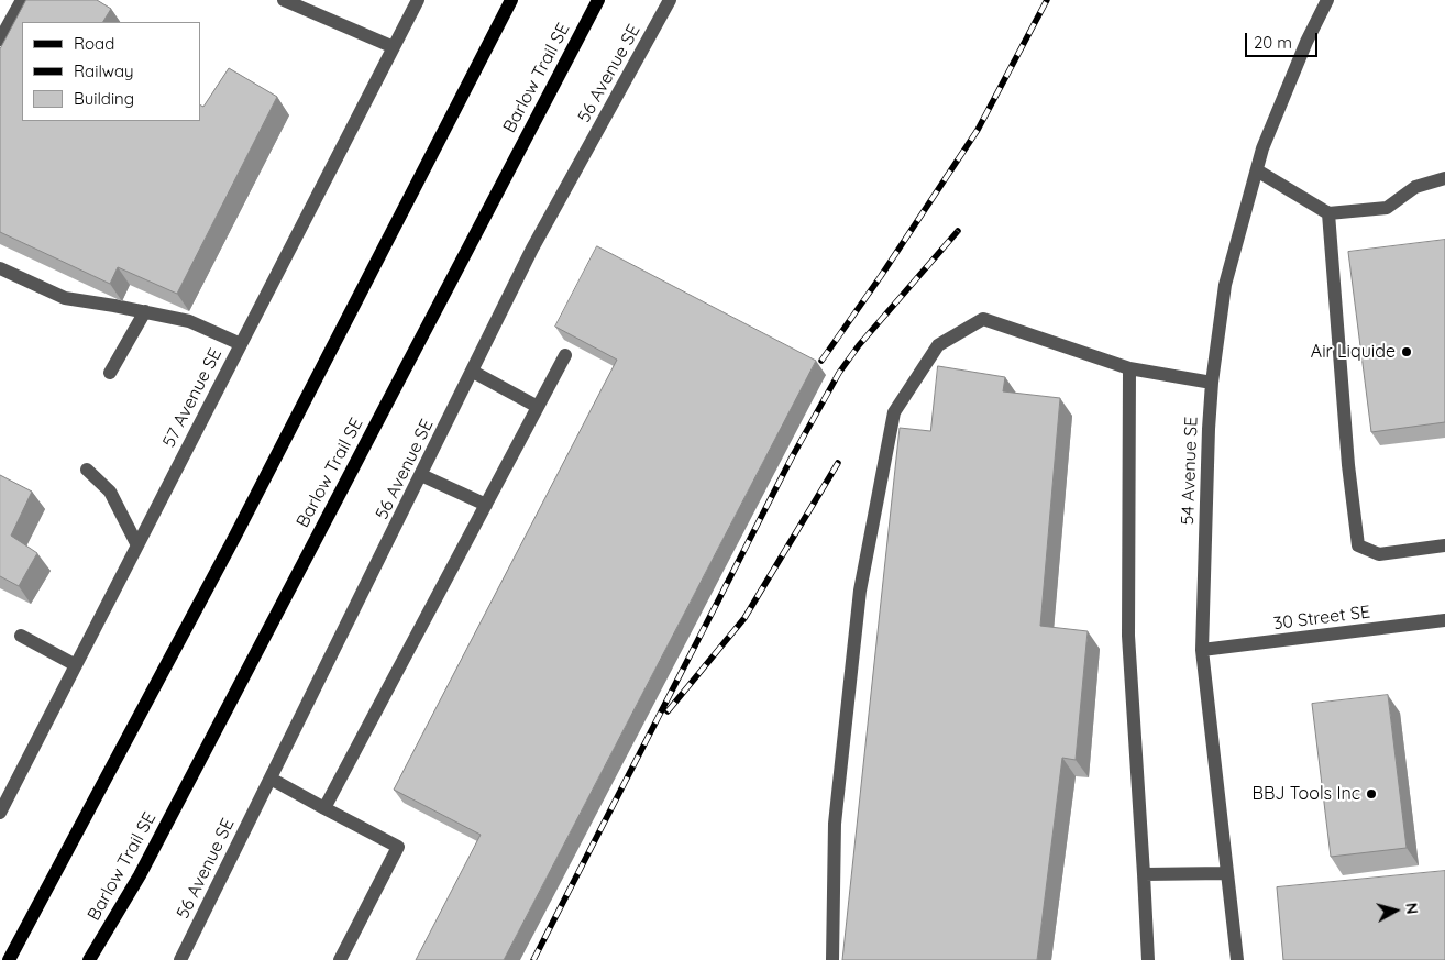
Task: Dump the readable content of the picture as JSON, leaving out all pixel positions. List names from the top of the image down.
{
  "streets": {
    "main road": ["Barlow Trail SE"],
    "street": [
      "56 Avenue SE",
      "57 Avenue SE",
      "54 Avenue SE",
      "30 Street SE"
    ]
  },
  "crossings": [
    ["54 Avenue SE", "30 Street SE"]
  ],
  "places": ["Air Liquide", "BBJ Tools Inc"],
  "legend": ["Road", "Railway", "Building"],
  "scale_bar": "20 m",
  "north": "right"
}
